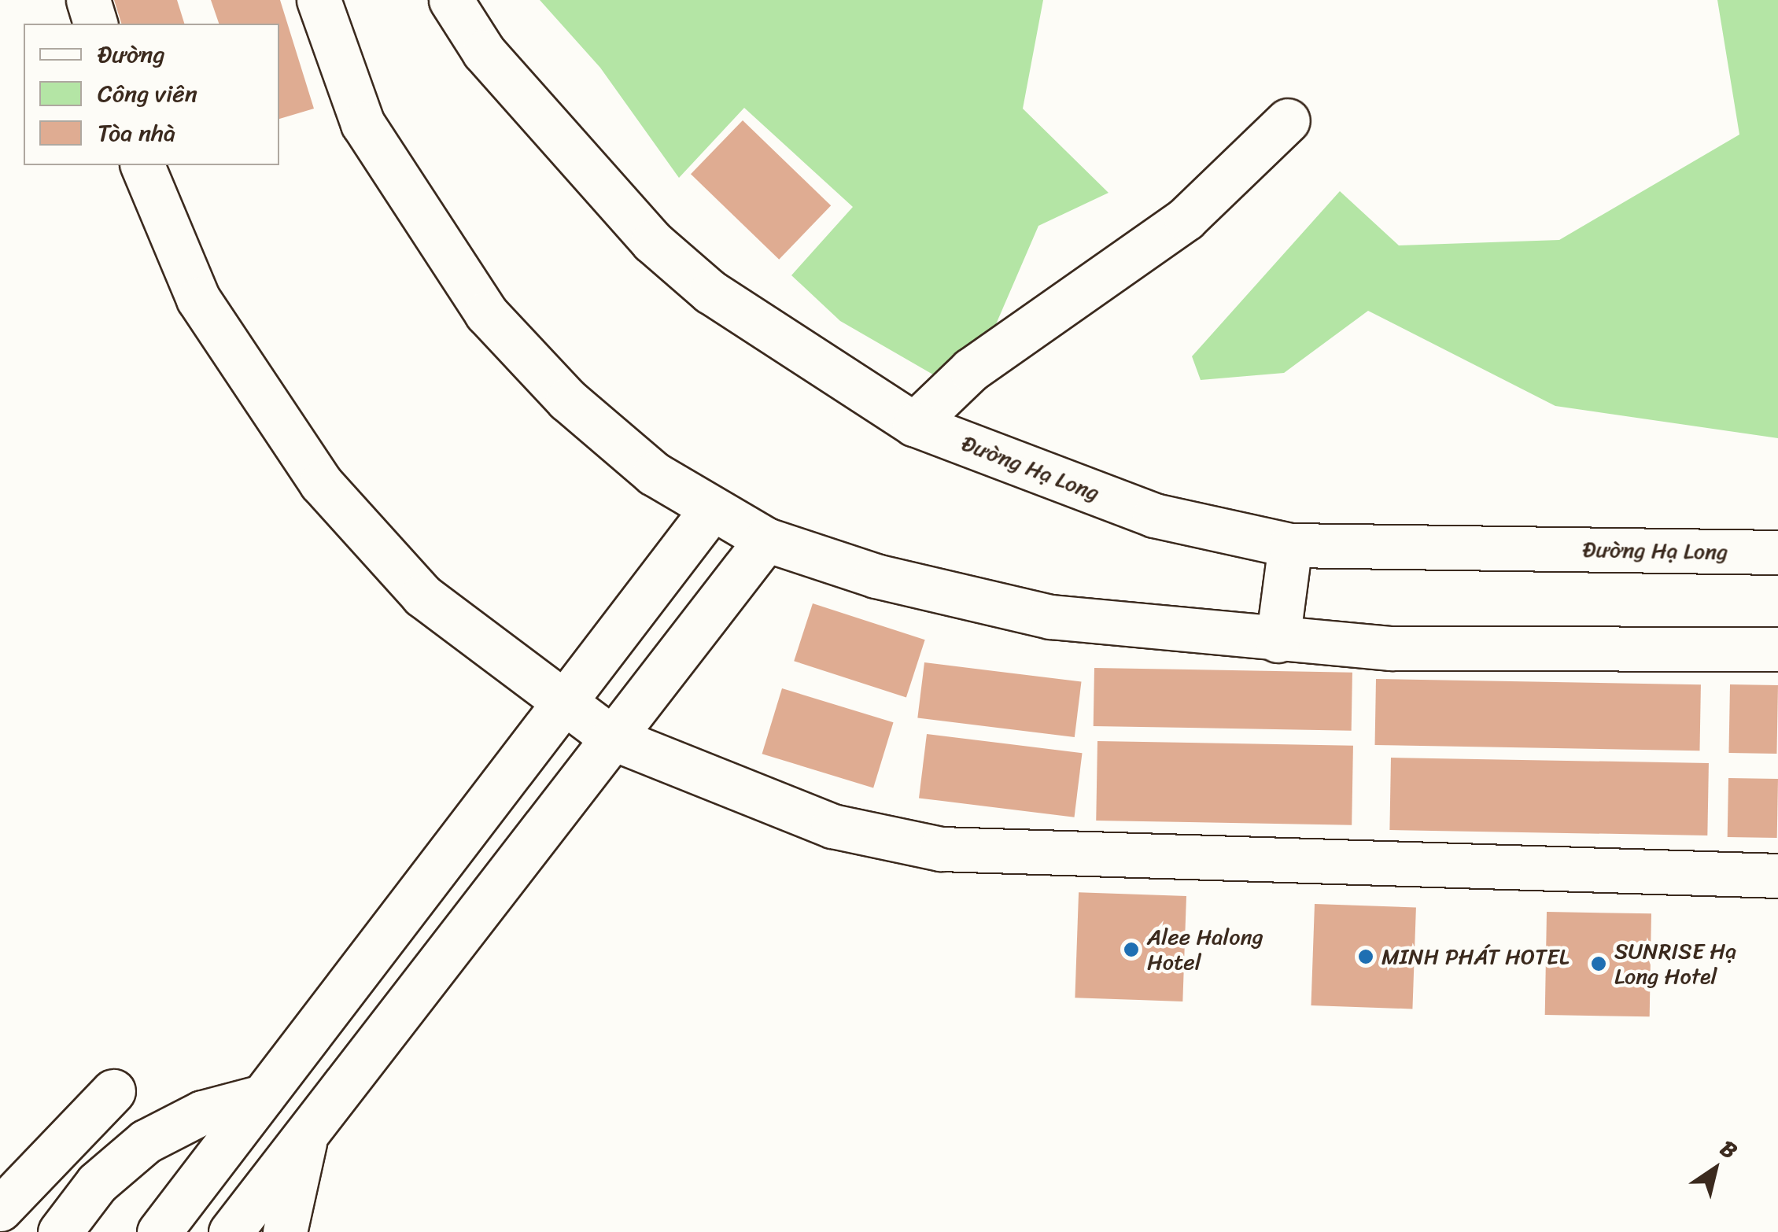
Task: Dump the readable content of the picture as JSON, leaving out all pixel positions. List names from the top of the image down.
{
  "streets": {
    "street": ["Đường Hạ Long"]
  },
  "places": ["Alee Halong Hotel", "MINH PHÁT HOTEL", "SUNRISE Hạ Long Hotel"],
  "legend": ["Đường", "Công viên", "Tòa nhà"],
  "north": "top right"
}
